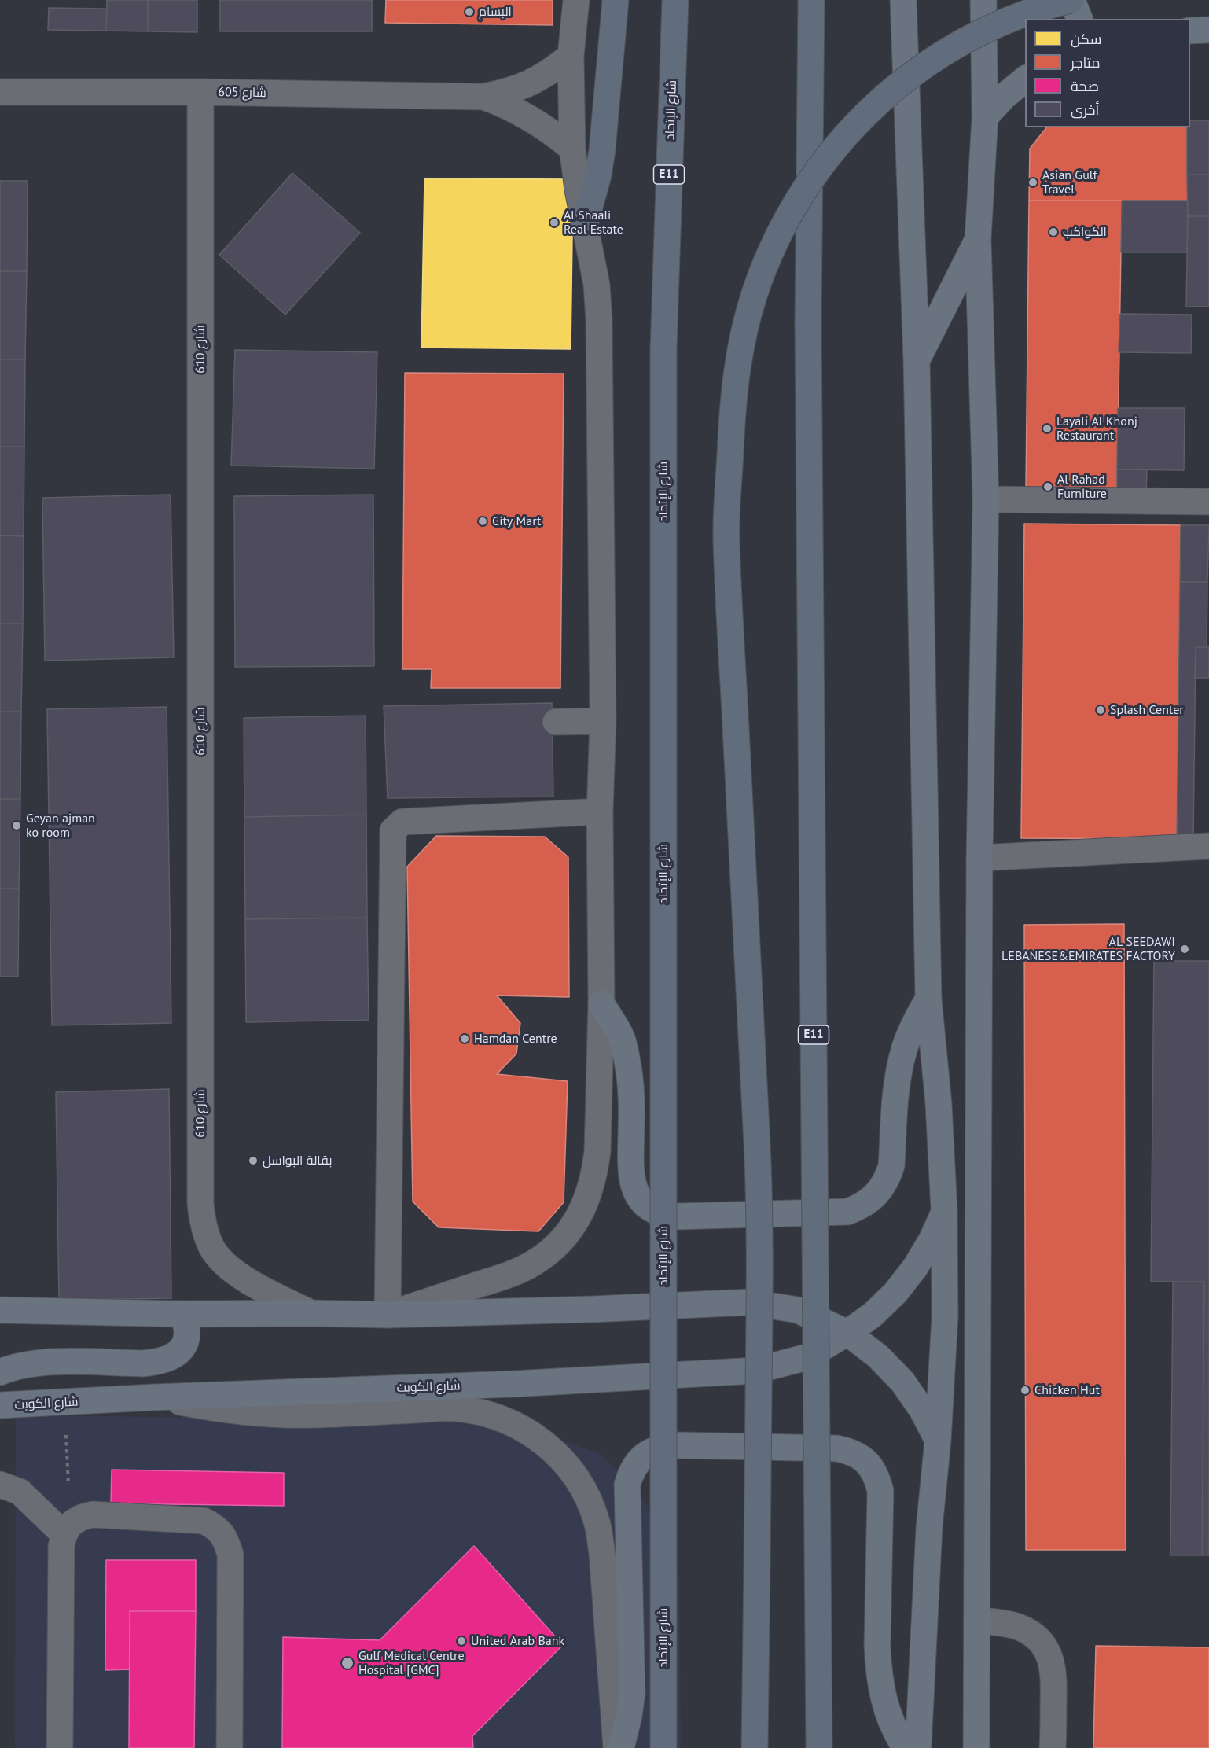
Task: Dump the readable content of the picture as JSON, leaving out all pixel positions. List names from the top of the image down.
{
  "streets": {
    "highway": ["شارع الإتحاد", "E11"],
    "main road": ["شارع الكويت"],
    "street": ["شارع 605", "شارع 610"]
  },
  "crossings": [
    ["شارع 605", "شارع 610"]
  ],
  "places": [
    "البسام",
    "Asian Gulf Travel",
    "Al Shaali Real Estate",
    "الكواكب",
    "Layali Al Khonj Restaurant",
    "Al Rahad Furniture",
    "City Mart",
    "Splash Center",
    "Geyan ajman ko room",
    "AL SEEDAWI LEBANESE&EMIRATES FACTORY",
    "Hamdan Centre",
    "بقالة البواسل",
    "Chicken Hut",
    "United Arab Bank",
    "Gulf Medical Centre Hospital [GMC]"
  ],
  "legend": [
    "سكن",
    "متاجر",
    "صحة",
    "أخرى"
  ]
}
